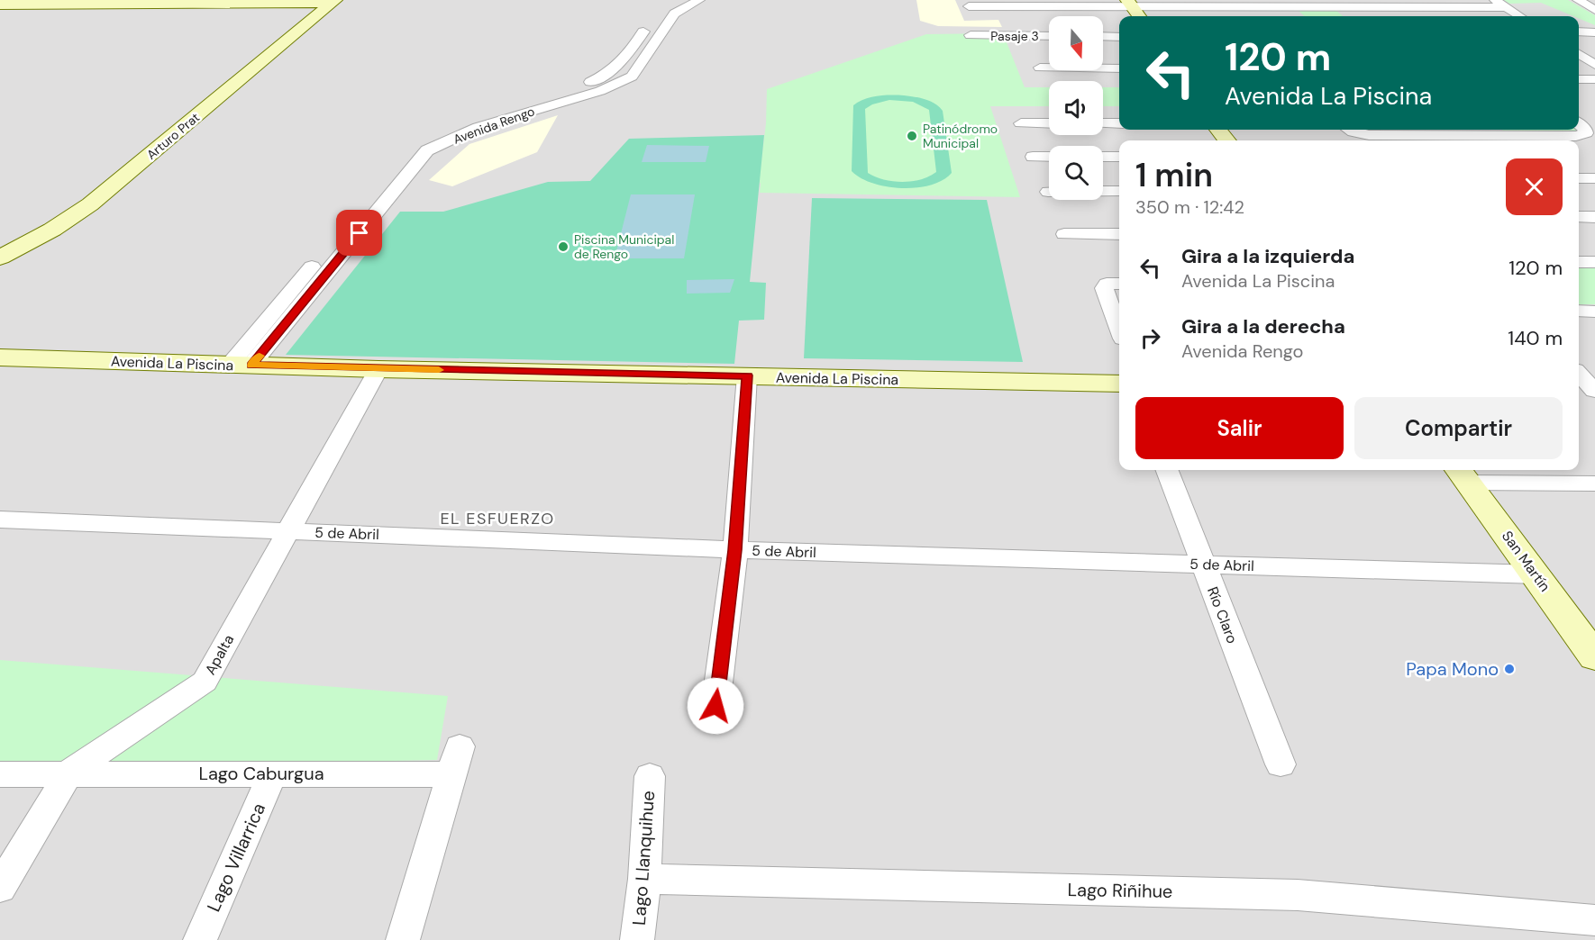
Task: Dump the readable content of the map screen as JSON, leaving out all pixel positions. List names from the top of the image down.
{
  "streets": {
    "street": [
      "Pasaje 3",
      "Avenida Rengo",
      "Arturo Prat",
      "Avenida La Piscina",
      "5 de Abril",
      "San Martín",
      "Río Claro",
      "Apalta",
      "Lago Caburgua",
      "Lago Villarrica",
      "Lago Llanquihue",
      "Lago Riñihue"
    ]
  },
  "crossings": [
    ["Avenida Rengo", "Avenida La Piscina"],
    ["Avenida La Piscina", "Apalta"],
    ["5 de Abril", "San Martín"],
    ["5 de Abril", "Río Claro"],
    ["5 de Abril", "Apalta"],
    ["Apalta", "Lago Caburgua"],
    ["Lago Caburgua", "Lago Villarrica"],
    ["Lago Llanquihue", "Lago Riñihue"]
  ],
  "districts": ["EL ESFUERZO"],
  "places": ["Patinódromo Municipal", "Piscina Municipal de Rengo", "Papa Mono"],
  "north": "bottom",
  "page": {
    "turn": ["120 m", "Avenida La Piscina"],
    "heading": ["1 min", "350 m · 12:42"],
    "list": [
      {
        "name": "Gira a la izquierda",
        "note": "Avenida La Piscina",
        "value": "120 m"
      },
      {
        "name": "Gira a la derecha",
        "note": "Avenida Rengo",
        "value": "140 m"
      }
    ],
    "buttons": ["Salir", "Compartir"]
  }
}
